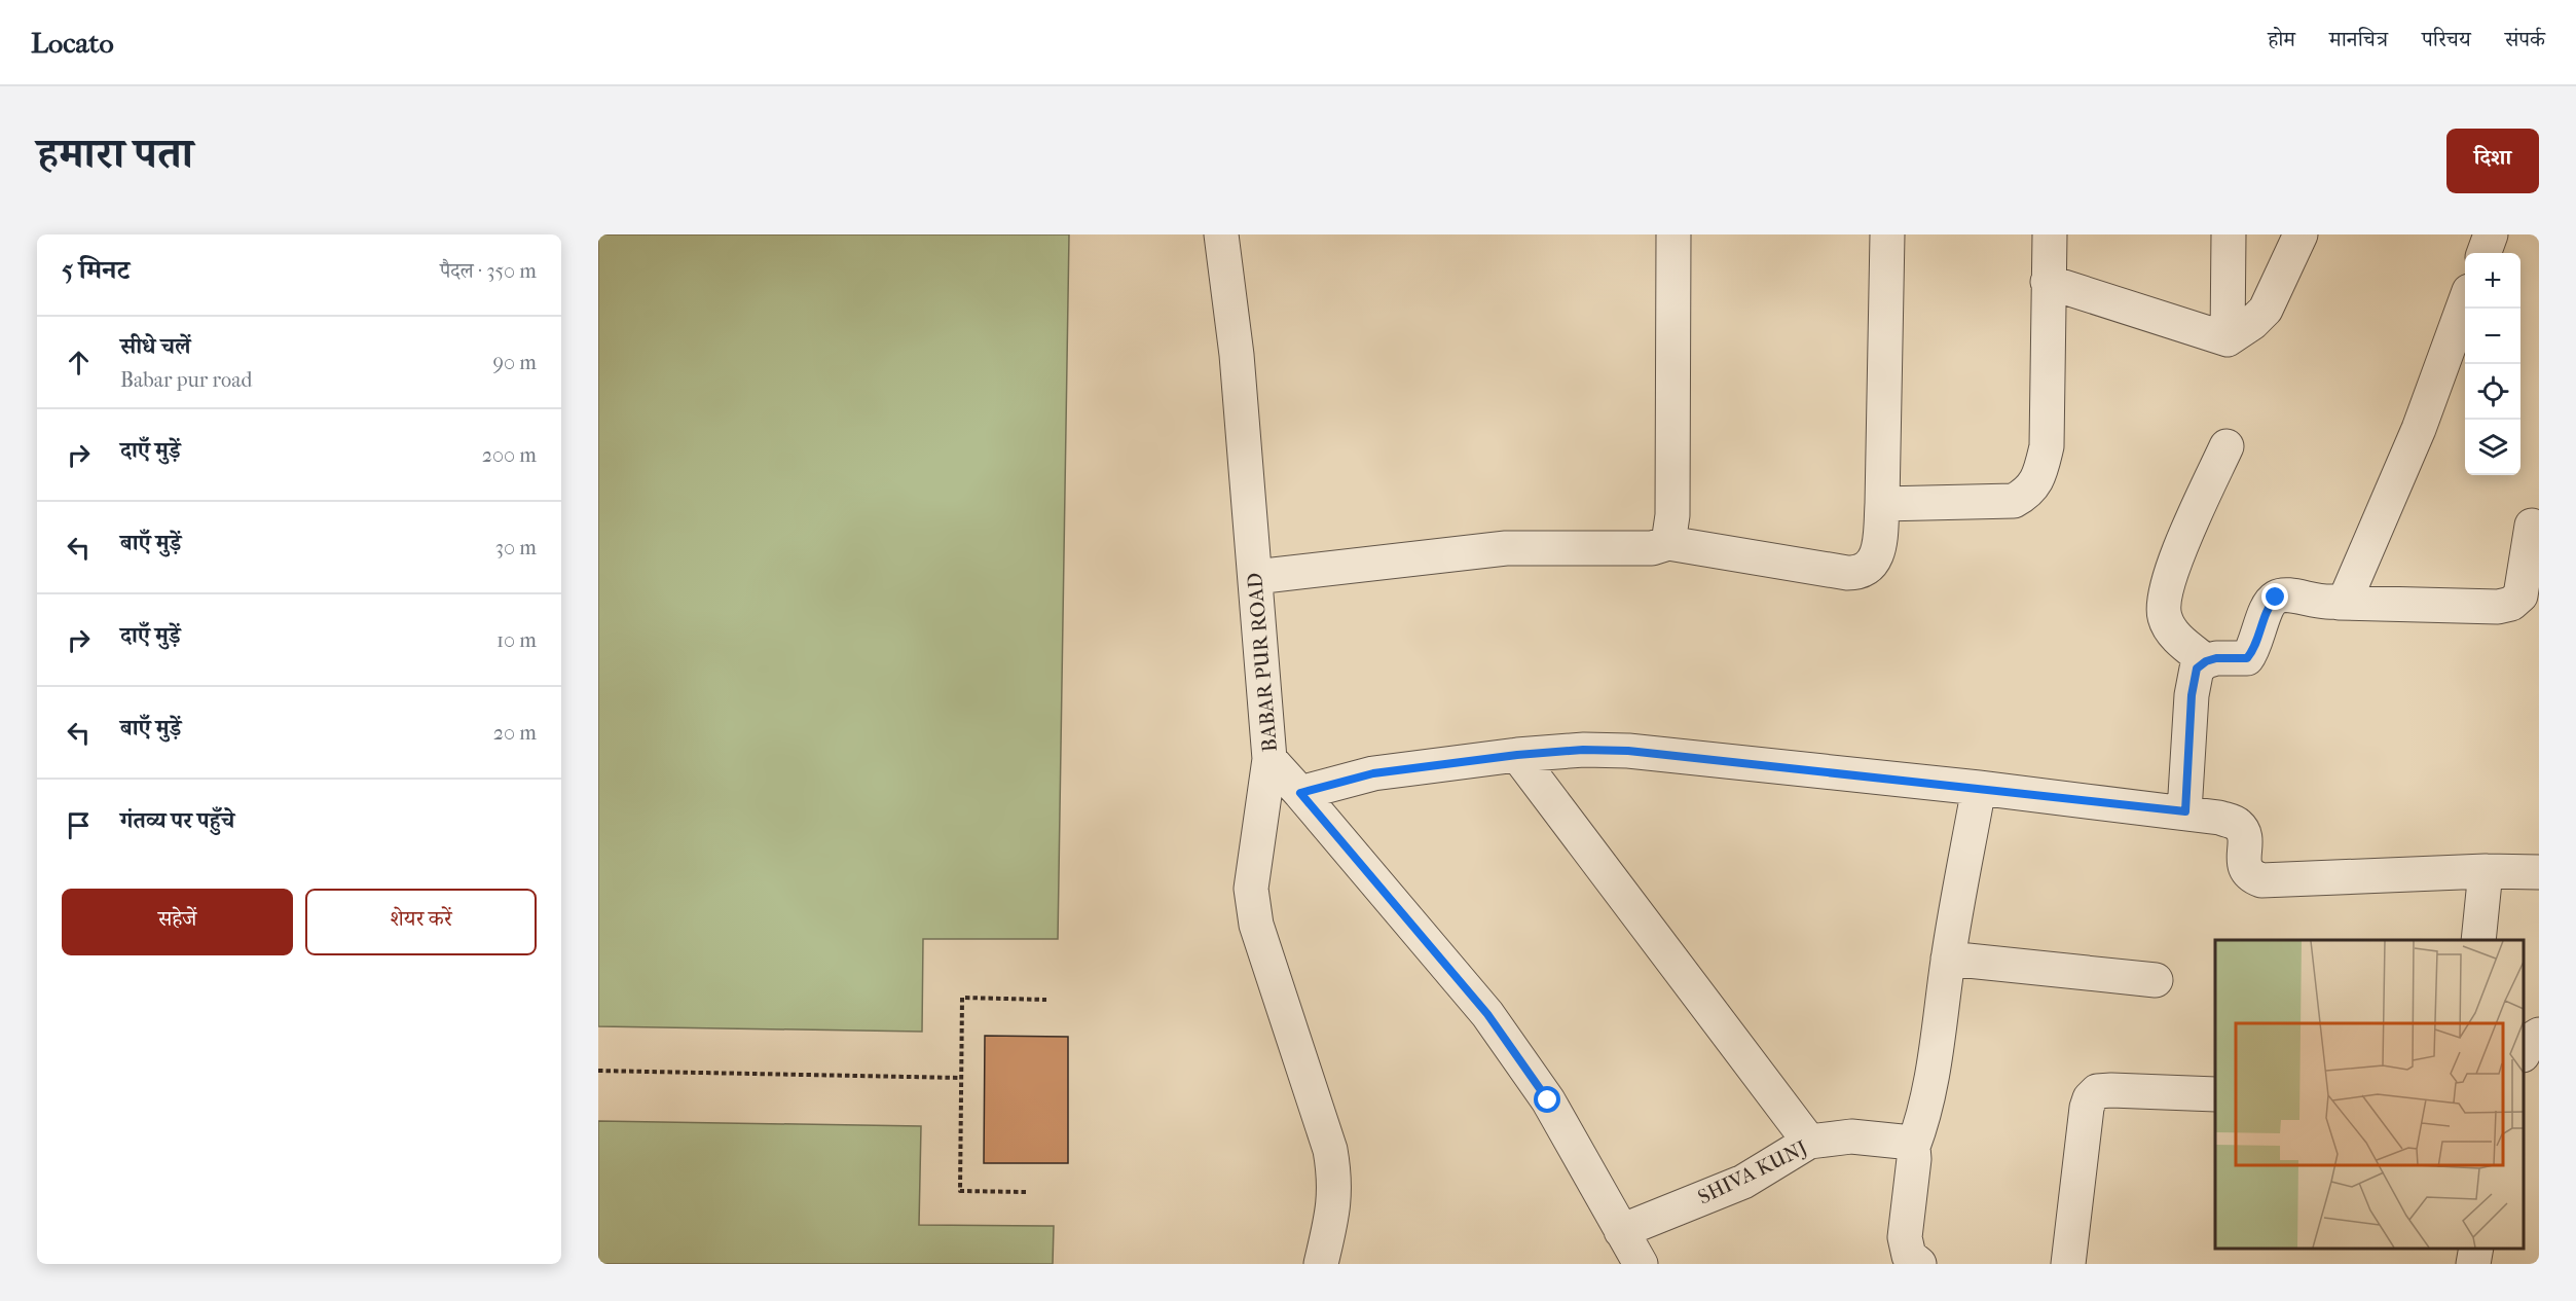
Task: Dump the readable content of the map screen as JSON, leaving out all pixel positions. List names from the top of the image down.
{
  "streets": {
    "street": ["BABAR PUR ROAD", "SHIVA KUNJ"]
  },
  "crossings": [
    ["BABAR PUR ROAD", "SHIVA KUNJ"]
  ],
  "page": {
    "header": "Locato",
    "nav": [
      "होम",
      "मानचित्र",
      "परिचय",
      "संपर्क"
    ],
    "title": "हमारा पता",
    "buttons": [
      "दिशा",
      ["सहेजें", "शेयर करें"]
    ],
    "heading": ["5 मिनट", "पैदल · 350 m"],
    "map_buttons": ["+", "−"],
    "list": [
      ["सीधे चलें", "Babar pur road", "90 m"],
      ["दाएँ मुड़ें", "200 m"],
      ["बाएँ मुड़ें", "30 m"],
      ["दाएँ मुड़ें", "10 m"],
      ["बाएँ मुड़ें", "20 m"],
      "गंतव्य पर पहुँचे"
    ]
  }
}
